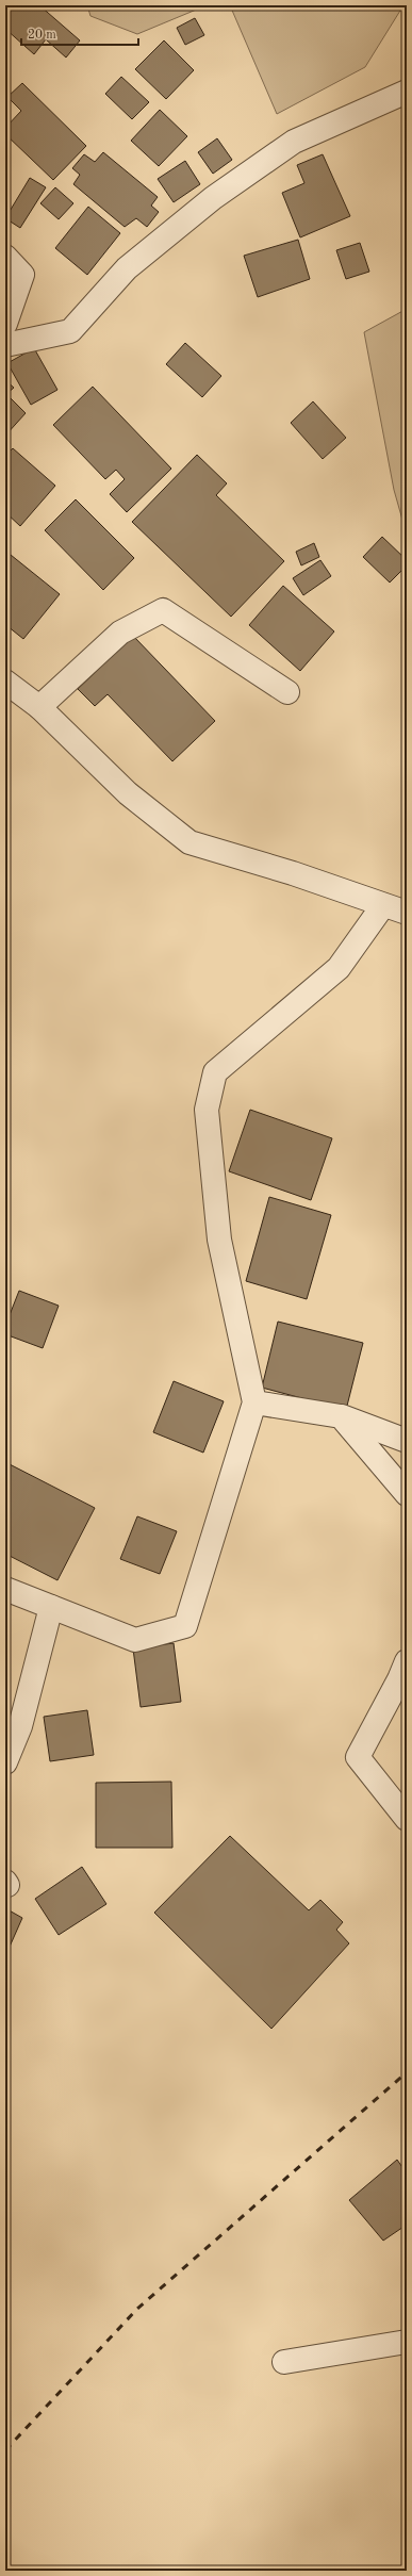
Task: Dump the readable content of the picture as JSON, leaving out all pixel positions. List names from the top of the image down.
{
  "scale_bar": "20 m"
}
